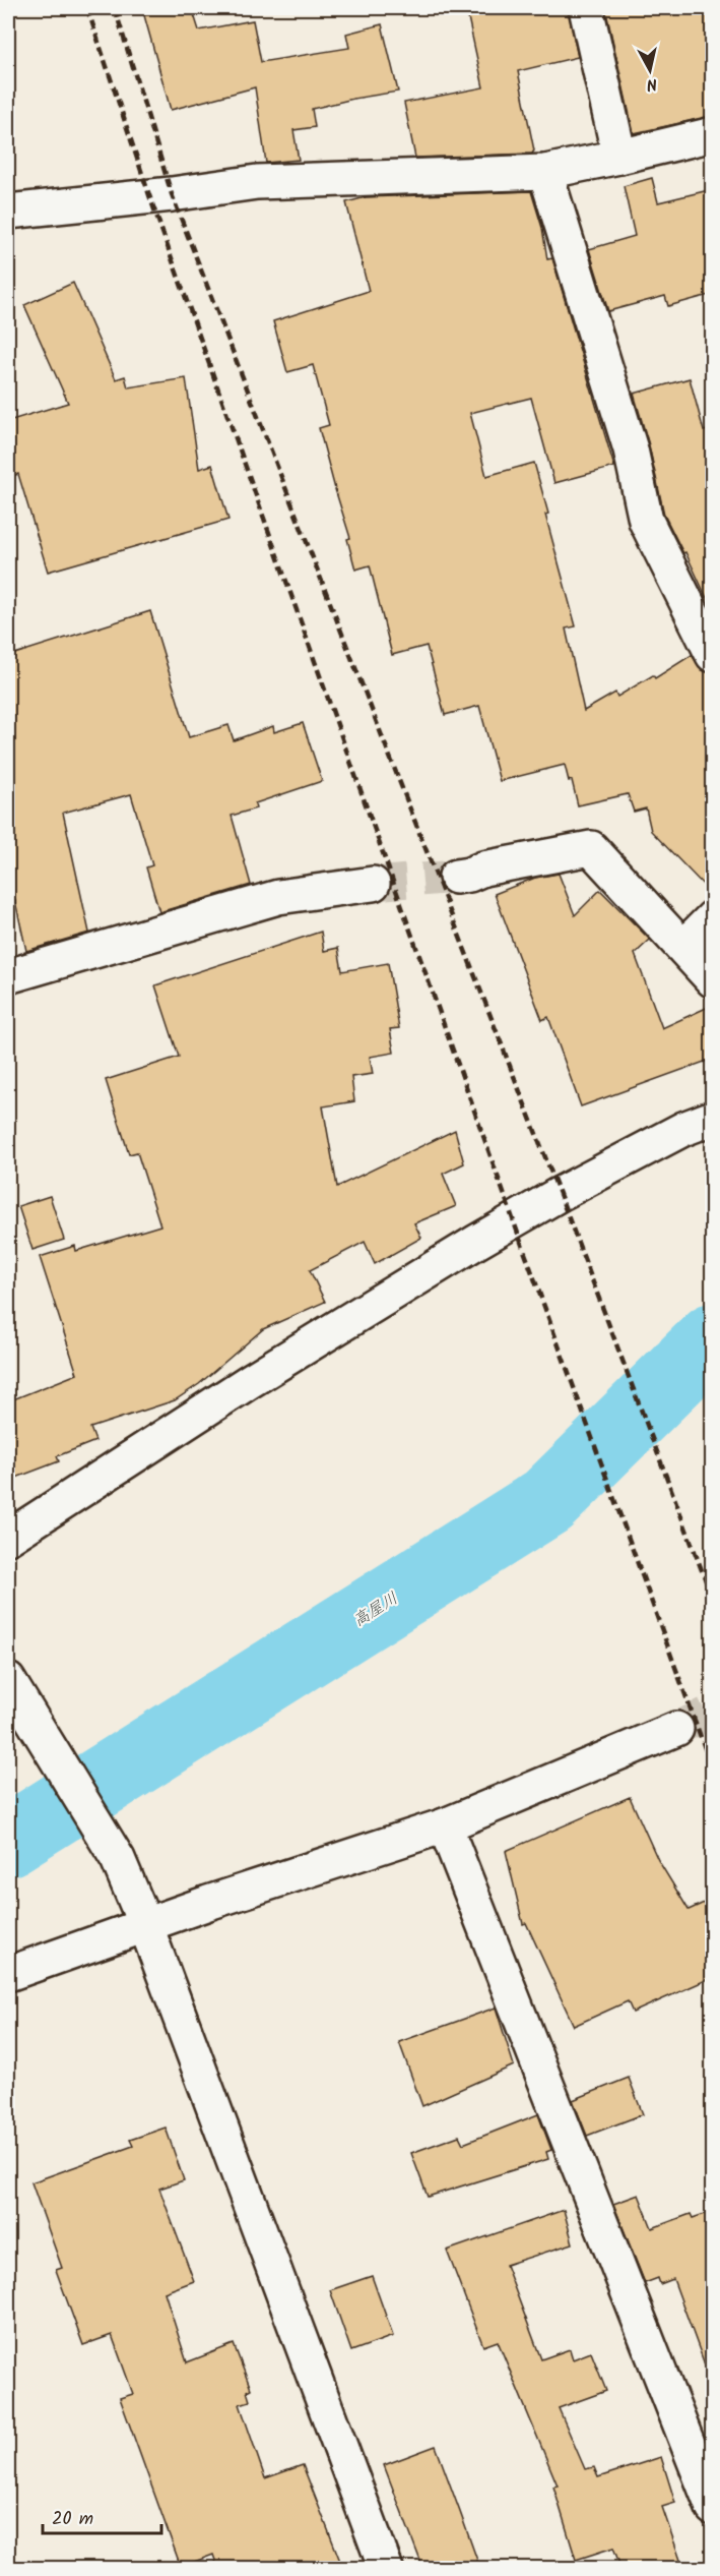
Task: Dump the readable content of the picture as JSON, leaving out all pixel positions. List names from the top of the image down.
{
  "water": ["高屋川"],
  "scale_bar": "20 m",
  "north": "bottom"
}
